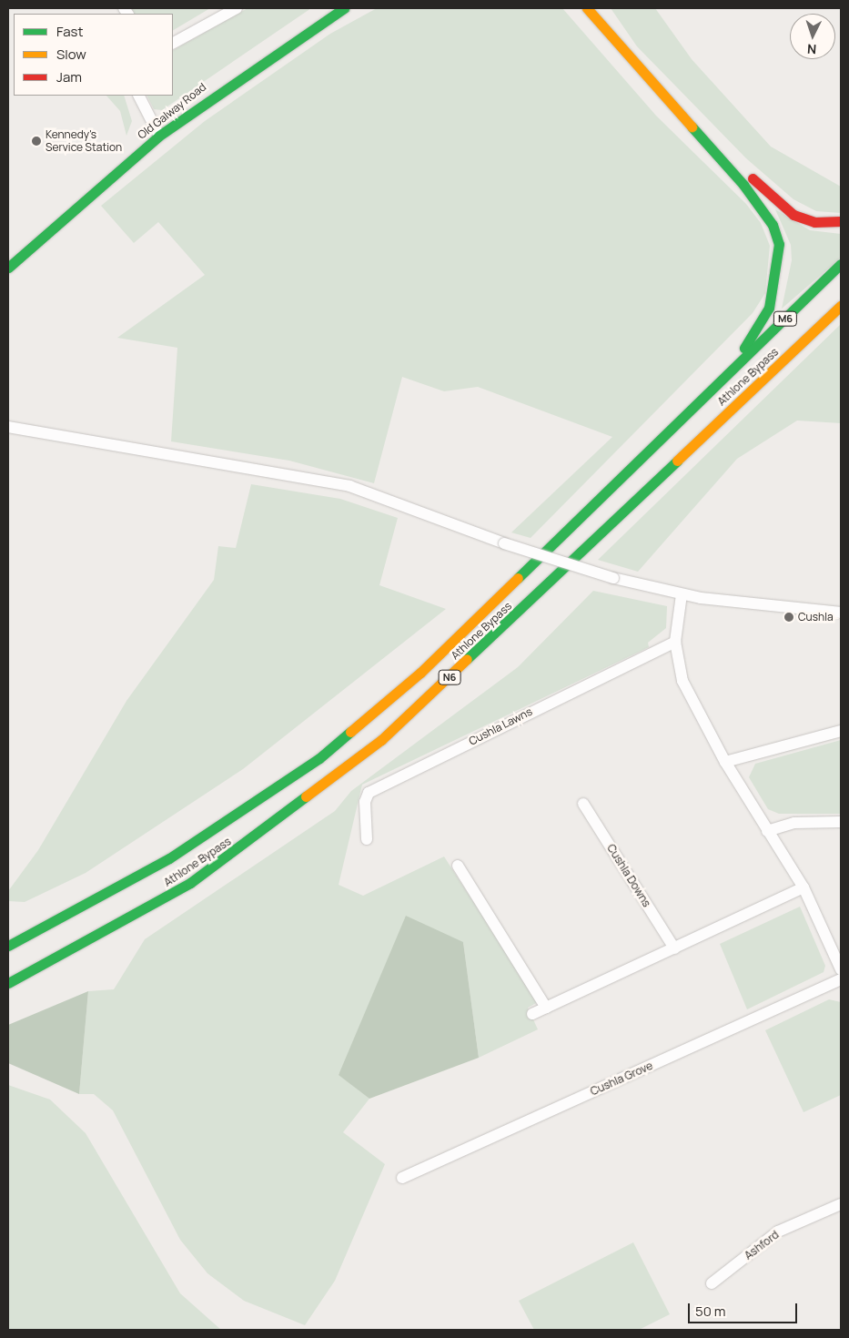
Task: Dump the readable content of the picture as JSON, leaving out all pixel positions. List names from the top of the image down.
{
  "streets": {
    "main road": [
      "Old Galway Road",
      "M6",
      "Athlone Bypass",
      "N6"
    ],
    "street": [
      "Cushla Lawns",
      "Cushla Downs",
      "Cushla Grove",
      "Ashford"
    ]
  },
  "crossings": [
    ["M6", "Athlone Bypass"]
  ],
  "places": ["Kennedy's Service Station", "Cushla"],
  "legend": ["Fast", "Slow", "Jam"],
  "scale_bar": "50 m",
  "north": "bottom"
}
